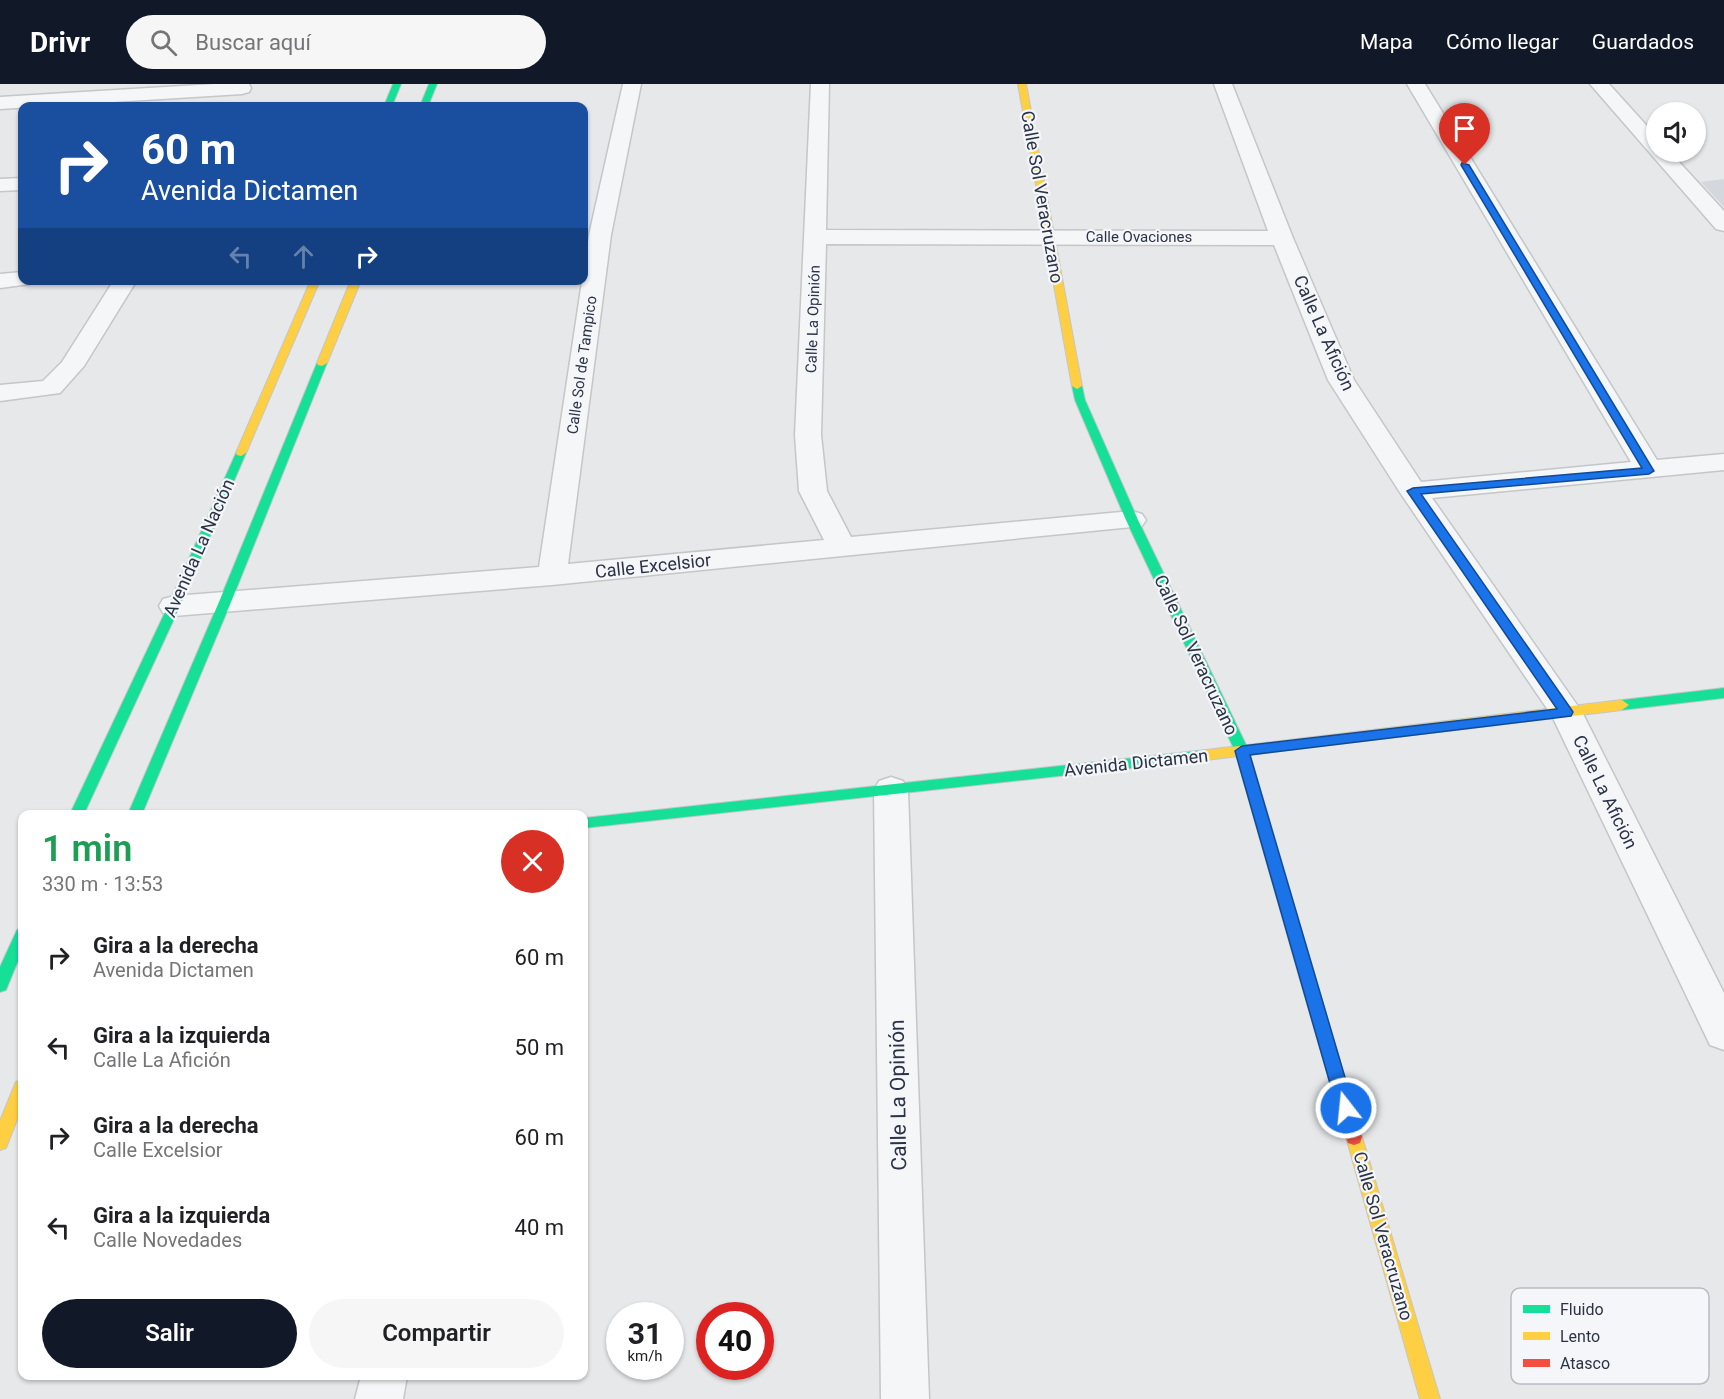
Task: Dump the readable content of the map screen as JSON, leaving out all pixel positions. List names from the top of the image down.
{
  "streets": {
    "street": [
      "Calle Sol Veracruzano",
      "Calle Ovaciones",
      "Calle La Opinión",
      "Calle La Afición",
      "Calle Sol de Tampico",
      "Avenida La Nación",
      "Calle Excelsior",
      "Avenida Dictamen"
    ]
  },
  "crossings": [
    ["Calle Sol Veracruzano", "Calle Ovaciones"],
    ["Calle Sol Veracruzano", "Calle Excelsior"],
    ["Calle Sol Veracruzano", "Avenida Dictamen"],
    ["Calle Ovaciones", "Calle La Opinión"],
    ["Calle Ovaciones", "Calle La Afición"],
    ["Calle La Opinión", "Calle Excelsior"],
    ["Calle La Opinión", "Avenida Dictamen"],
    ["Calle La Afición", "Avenida Dictamen"],
    ["Calle Sol de Tampico", "Calle Excelsior"],
    ["Avenida La Nación", "Calle Excelsior"]
  ],
  "legend": ["Fluido", "Lento", "Atasco"],
  "page": {
    "header": "Drivr",
    "search": "Buscar aquí",
    "nav": ["Mapa", "Cómo llegar", "Guardados"],
    "turn": ["60 m", "Avenida Dictamen"],
    "heading": ["1 min", "330 m · 13:53"],
    "list": [
      {
        "name": "Gira a la derecha",
        "note": "Avenida Dictamen",
        "value": "60 m"
      },
      {
        "name": "Gira a la izquierda",
        "note": "Calle La Afición",
        "value": "50 m"
      },
      {
        "name": "Gira a la derecha",
        "note": "Calle Excelsior",
        "value": "60 m"
      },
      {
        "name": "Gira a la izquierda",
        "note": "Calle Novedades",
        "value": "40 m"
      }
    ],
    "buttons": ["Salir", "Compartir"],
    "speed": "31 km/h",
    "limit": "40"
  }
}
